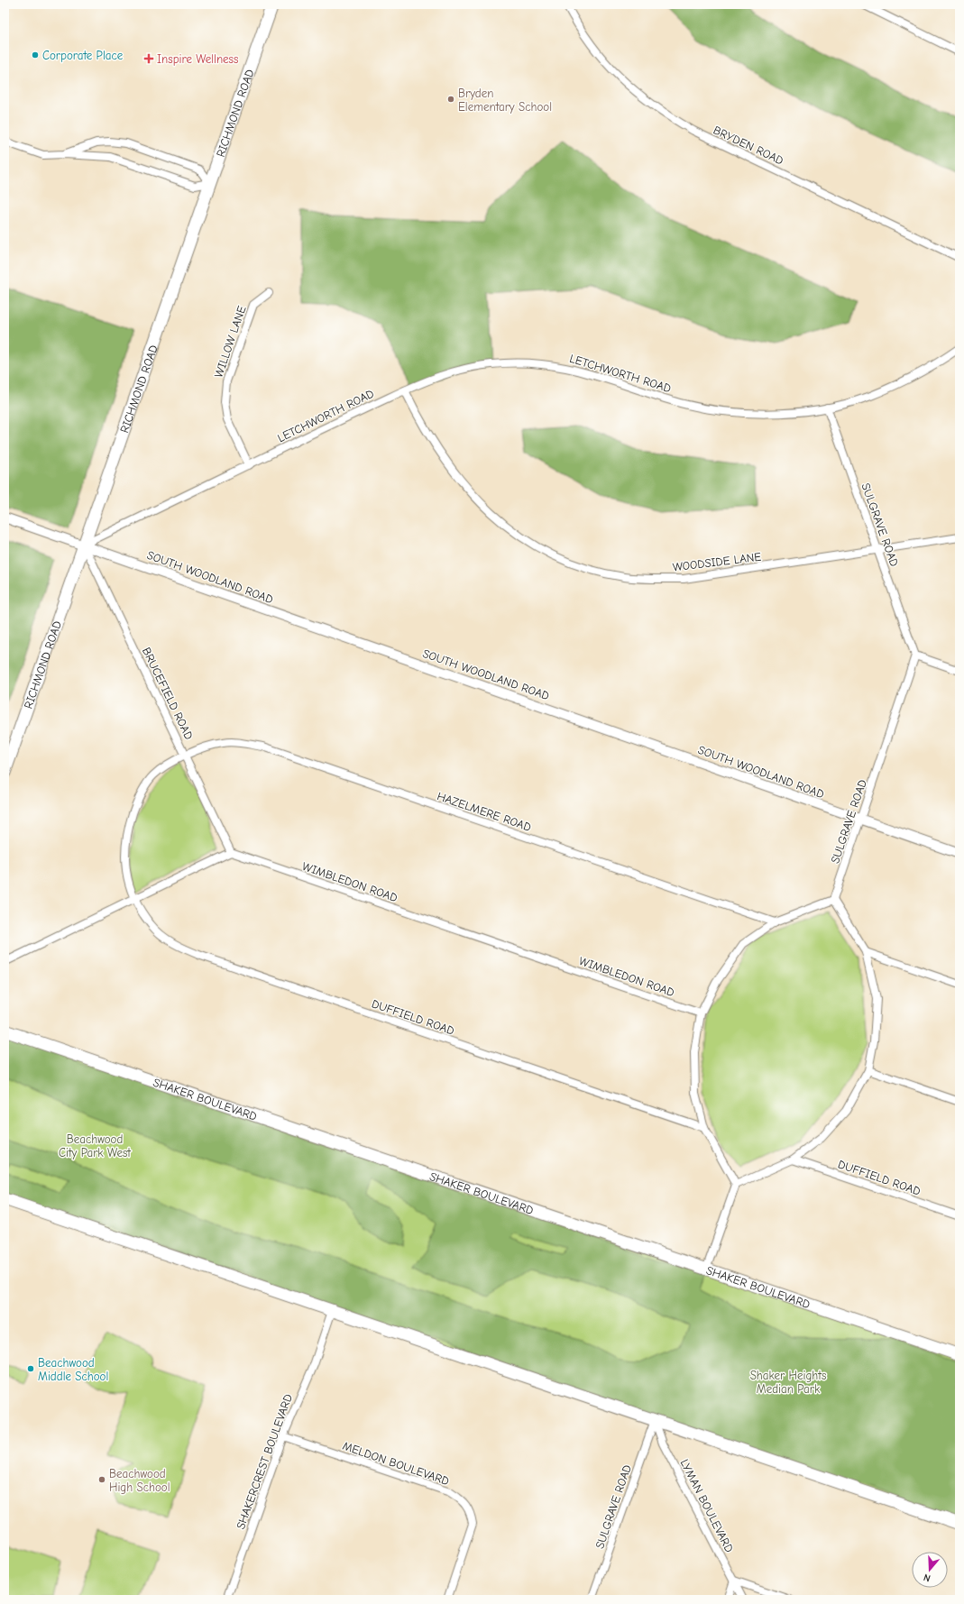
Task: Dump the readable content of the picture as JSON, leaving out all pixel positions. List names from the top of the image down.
{
  "streets": {
    "main road": ["RICHMOND ROAD", "SHAKER BOULEVARD"],
    "street": [
      "BRYDEN ROAD",
      "WILLOW LANE",
      "LETCHWORTH ROAD",
      "SULGRAVE ROAD",
      "WOODSIDE LANE",
      "SOUTH WOODLAND ROAD",
      "BRUCEFIELD ROAD",
      "HAZELMERE ROAD",
      "WIMBLEDON ROAD",
      "DUFFIELD ROAD",
      "SHAKERCREST BOULEVARD",
      "MELDON BOULEVARD",
      "LYMAN BOULEVARD"
    ]
  },
  "crossings": [
    ["RICHMOND ROAD", "LETCHWORTH ROAD"],
    ["RICHMOND ROAD", "SOUTH WOODLAND ROAD"],
    ["RICHMOND ROAD", "BRUCEFIELD ROAD"],
    ["WILLOW LANE", "LETCHWORTH ROAD"],
    ["LETCHWORTH ROAD", "SULGRAVE ROAD"],
    ["LETCHWORTH ROAD", "WOODSIDE LANE"],
    ["LETCHWORTH ROAD", "SOUTH WOODLAND ROAD"],
    ["LETCHWORTH ROAD", "BRUCEFIELD ROAD"],
    ["SULGRAVE ROAD", "WOODSIDE LANE"],
    ["SULGRAVE ROAD", "SOUTH WOODLAND ROAD"],
    ["SULGRAVE ROAD", "LYMAN BOULEVARD"],
    ["SOUTH WOODLAND ROAD", "BRUCEFIELD ROAD"],
    ["BRUCEFIELD ROAD", "HAZELMERE ROAD"],
    ["BRUCEFIELD ROAD", "WIMBLEDON ROAD"],
    ["HAZELMERE ROAD", "DUFFIELD ROAD"],
    ["SHAKERCREST BOULEVARD", "MELDON BOULEVARD"]
  ],
  "parks": ["Beachwood City Park West", "Shaker Heights Median Park"],
  "places": {
    "other": [
      "Corporate Place",
      "Bryden Elementary School",
      "Beachwood Middle School",
      "Beachwood High School"
    ],
    "health": ["Inspire Wellness"]
  },
  "north": "bottom"
}
